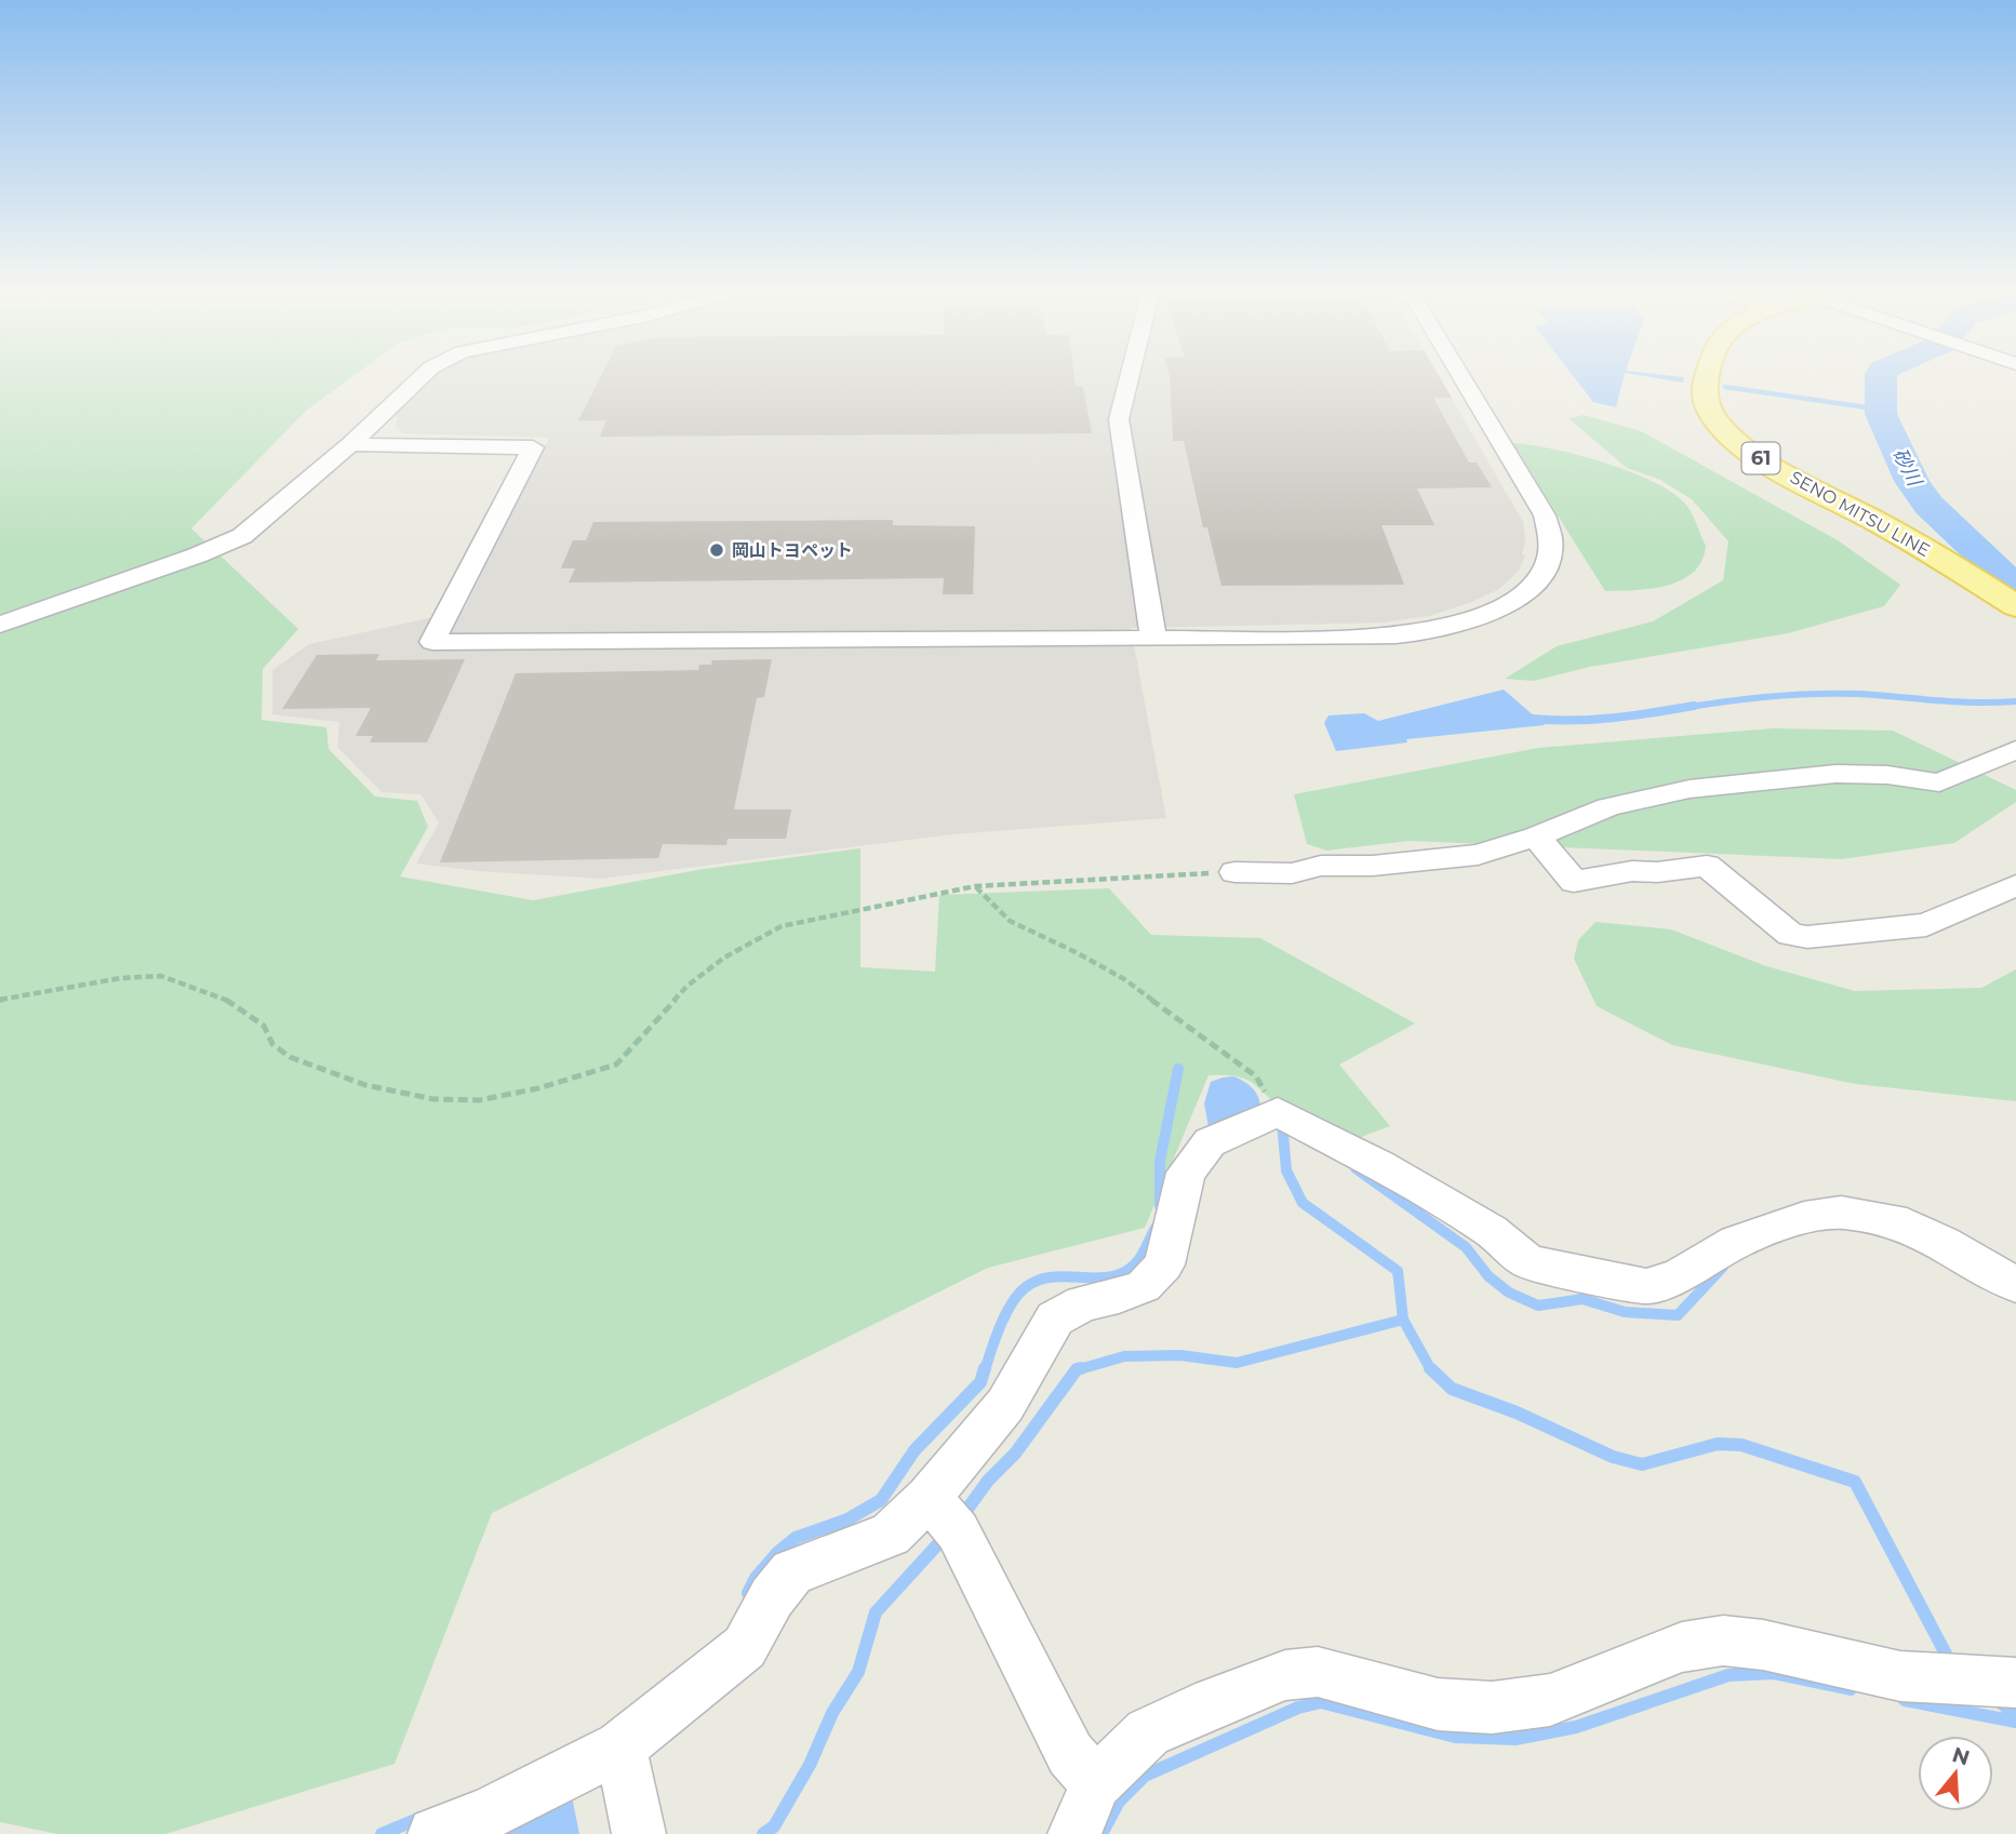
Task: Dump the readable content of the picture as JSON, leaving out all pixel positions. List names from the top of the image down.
{
  "streets": {
    "main road": ["61", "SENO MITSU LINE"]
  },
  "water": ["砂川"],
  "places": ["岡山トヨペット"],
  "north": "top"
}
